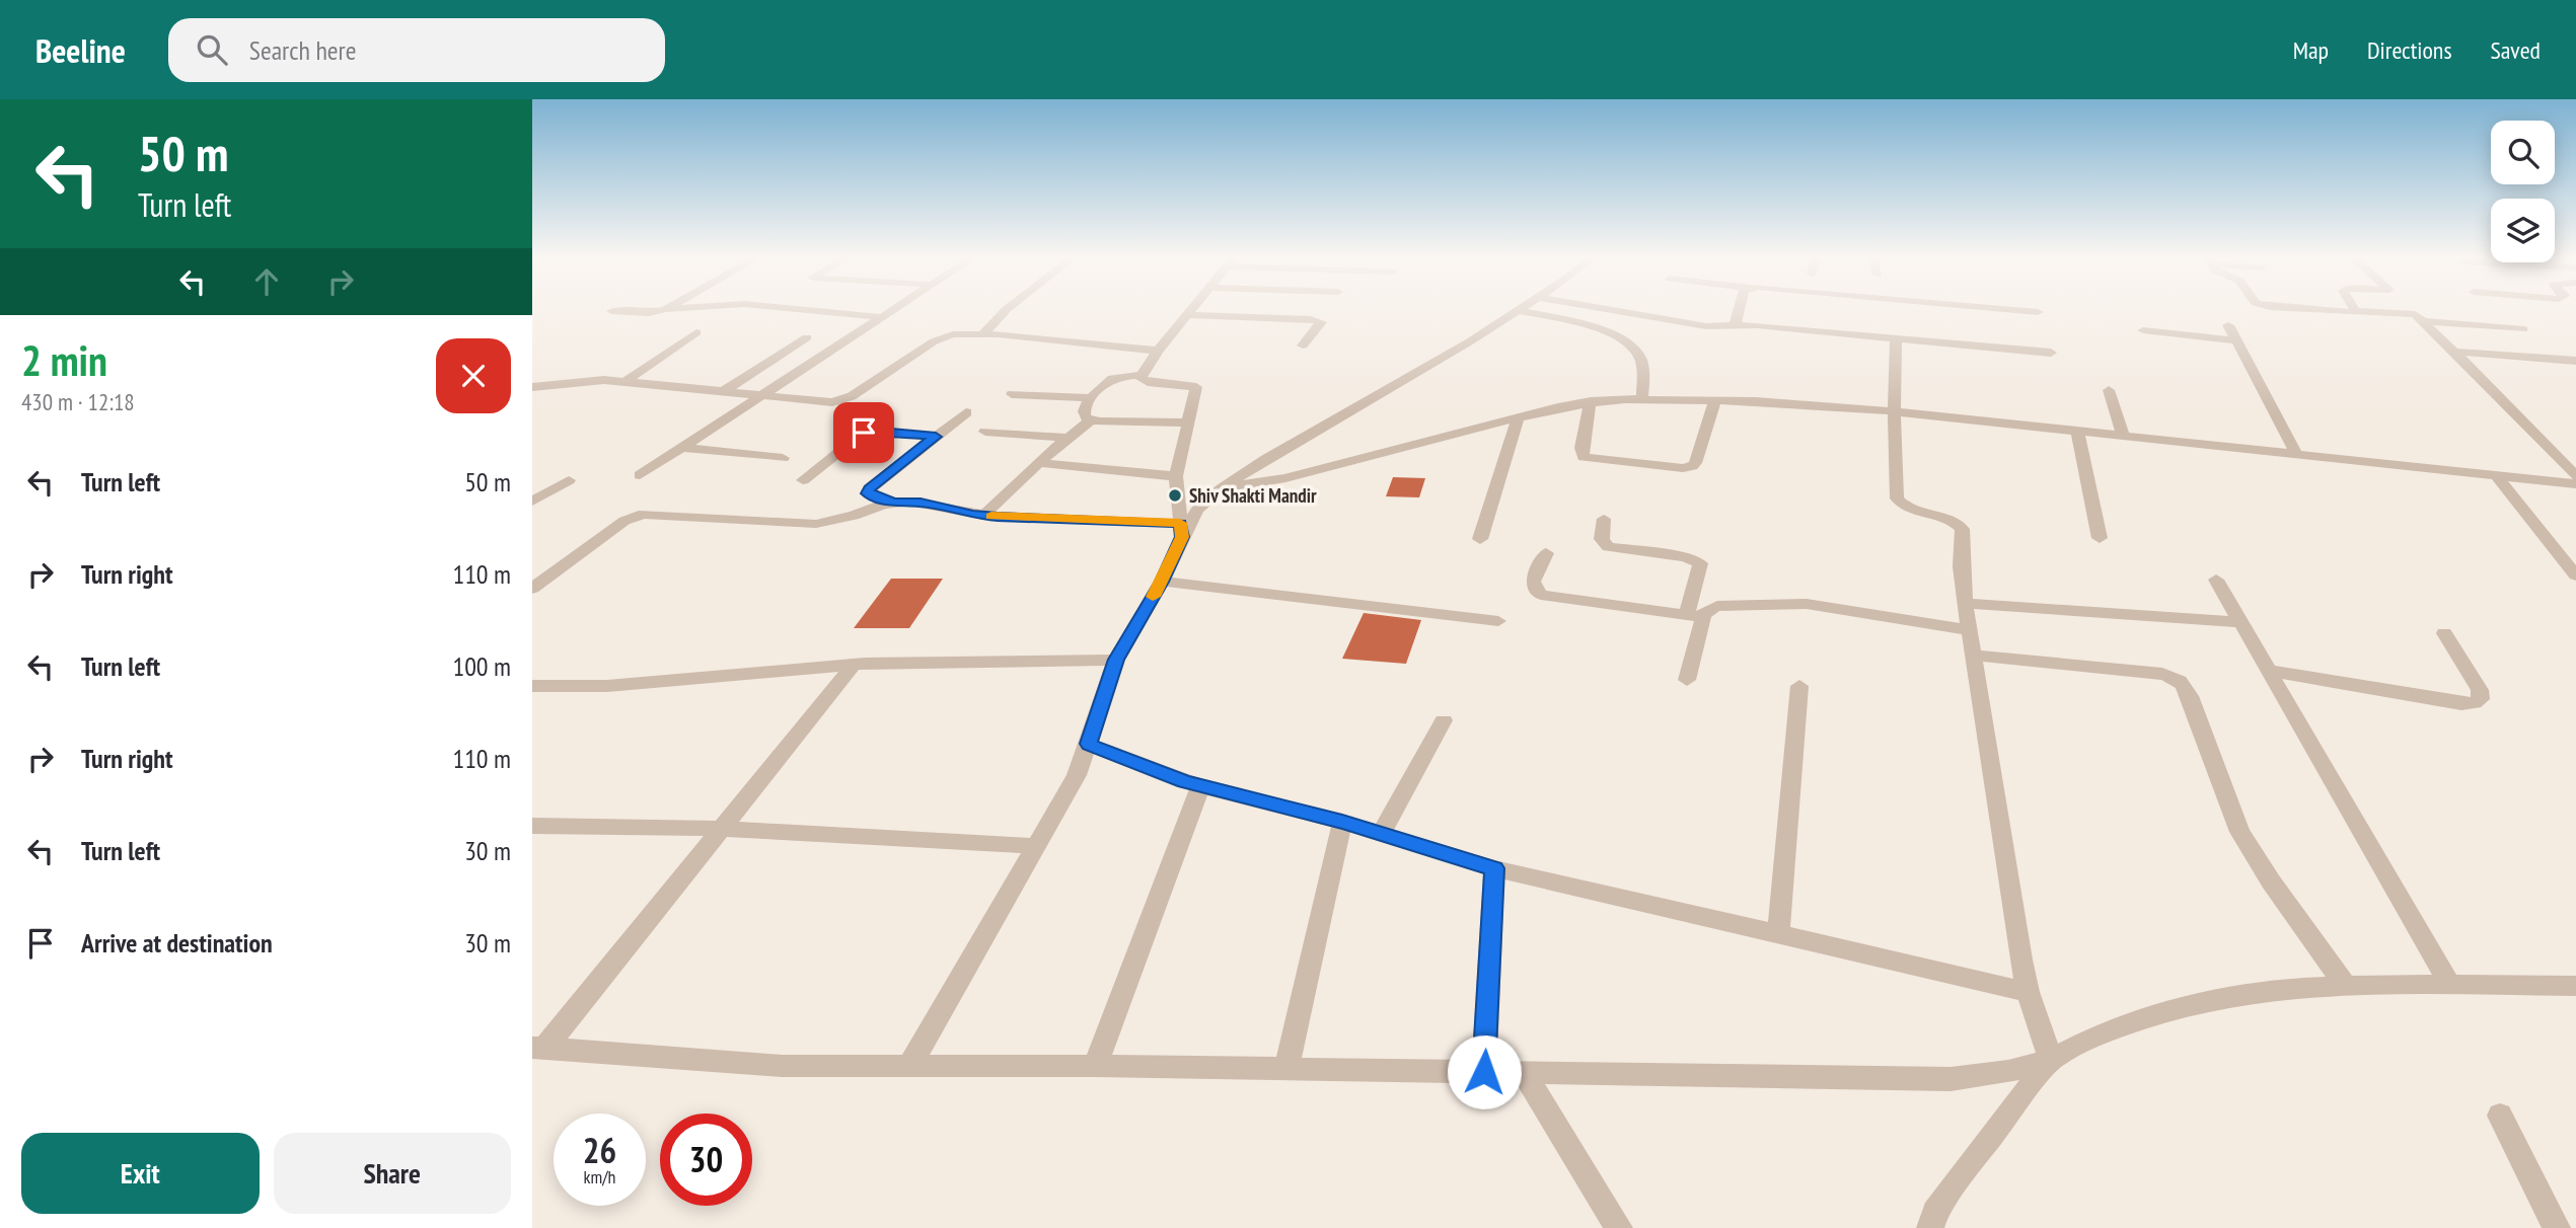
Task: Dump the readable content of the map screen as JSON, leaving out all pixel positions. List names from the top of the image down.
{
  "places": ["Shiv Shakti Mandir"],
  "page": {
    "header": "Beeline",
    "search": "Search here",
    "nav": ["Map", "Directions", "Saved"],
    "turn": ["50 m", "Turn left"],
    "heading": ["2 min", "430 m · 12:18"],
    "list": [
      {
        "name": "Turn left",
        "value": "50 m"
      },
      {
        "name": "Turn right",
        "value": "110 m"
      },
      {
        "name": "Turn left",
        "value": "100 m"
      },
      {
        "name": "Turn right",
        "value": "110 m"
      },
      {
        "name": "Turn left",
        "value": "30 m"
      },
      {
        "name": "Arrive at destination",
        "value": "30 m"
      }
    ],
    "speed": "26 km/h",
    "limit": "30",
    "buttons": ["Exit", "Share"]
  }
}
